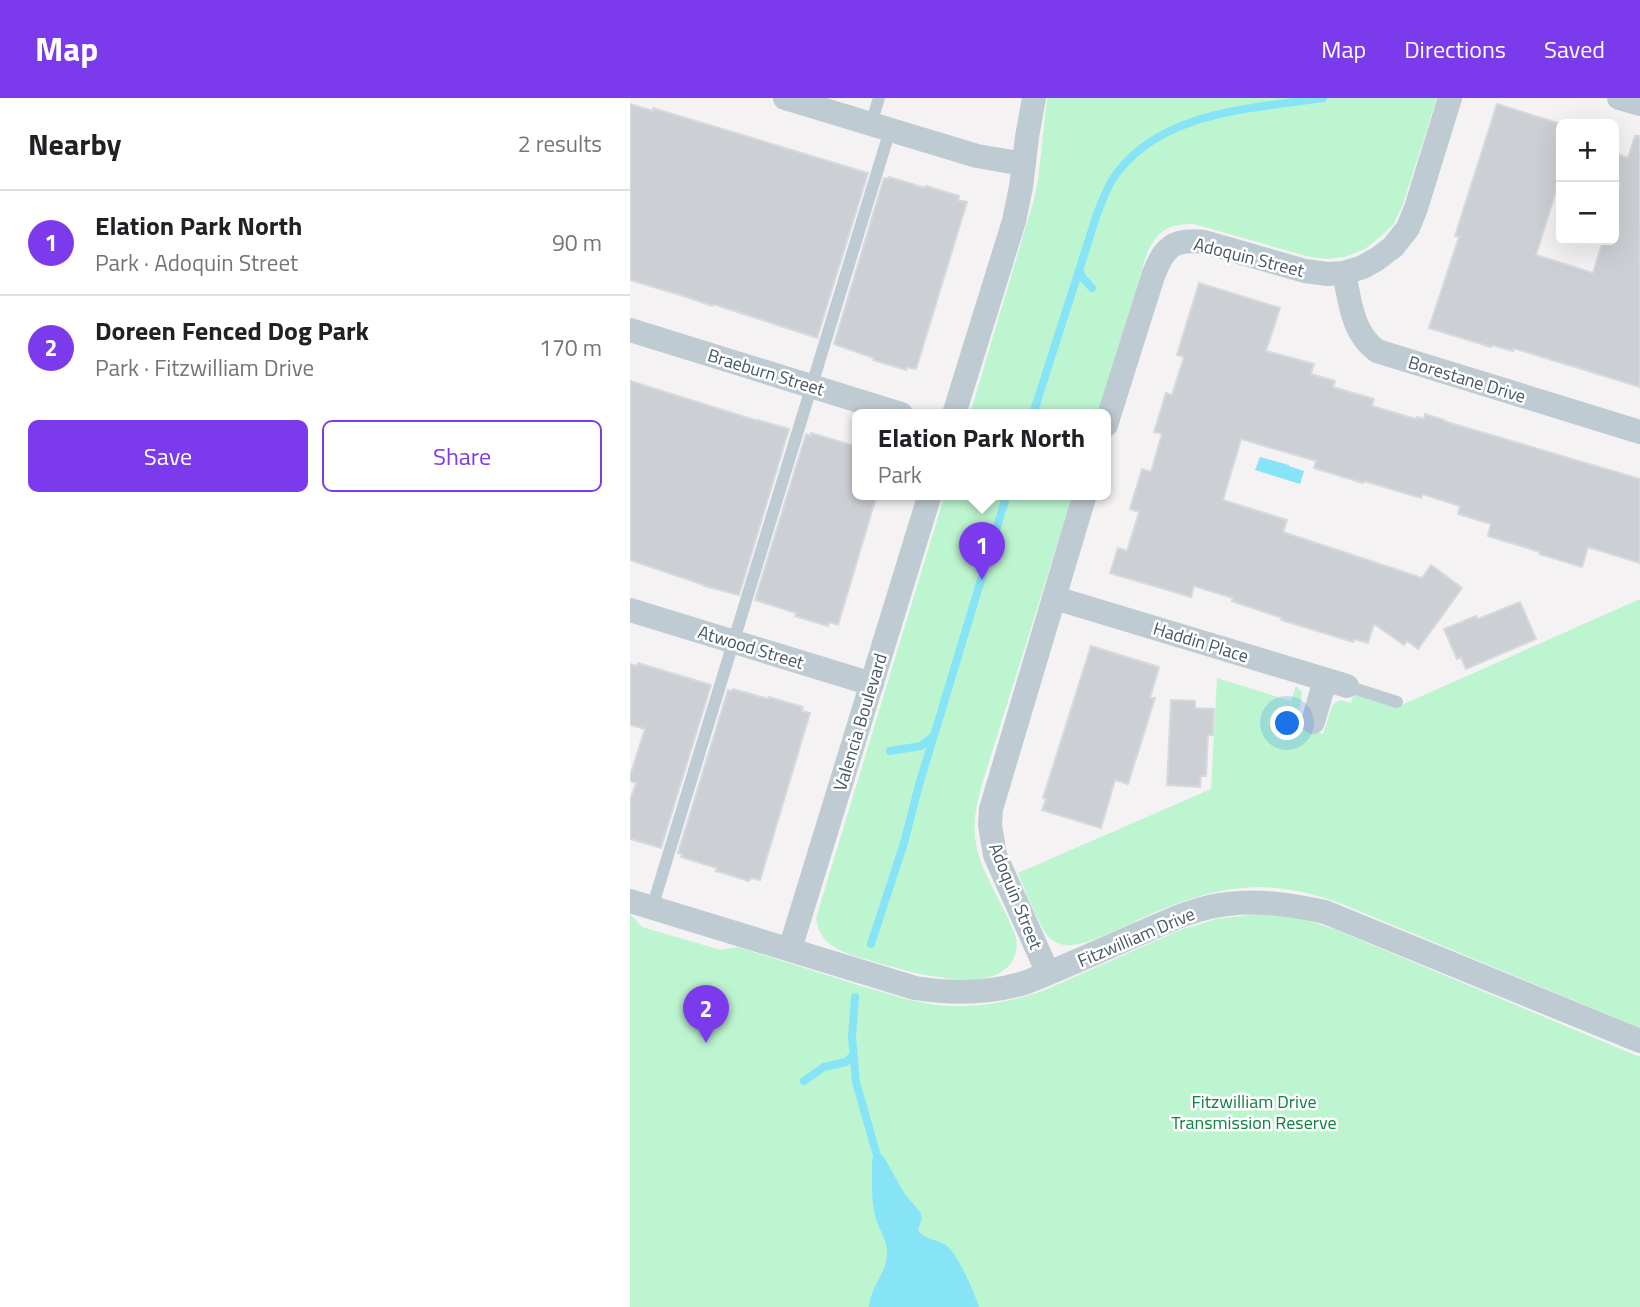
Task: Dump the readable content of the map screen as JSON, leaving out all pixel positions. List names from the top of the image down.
{
  "streets": {
    "street": [
      "Adoquin Street",
      "Braeburn Street",
      "Borestane Drive",
      "Haddin Place",
      "Atwood Street",
      "Valencia Boulevard",
      "Fitzwilliam Drive"
    ]
  },
  "crossings": [
    ["Adoquin Street", "Borestane Drive"],
    ["Adoquin Street", "Haddin Place"],
    ["Adoquin Street", "Fitzwilliam Drive"],
    ["Atwood Street", "Valencia Boulevard"],
    ["Valencia Boulevard", "Fitzwilliam Drive"]
  ],
  "parks": ["Fitzwilliam Drive Transmission Reserve"],
  "page": {
    "header": "Map",
    "nav": ["Map", "Directions", "Saved"],
    "heading": ["Nearby", "2 results"],
    "map_buttons": ["+", "−"],
    "list": [
      {
        "mark": "1",
        "name": "Elation Park North",
        "note": "Park · Adoquin Street",
        "value": "90 m"
      },
      {
        "mark": "2",
        "name": "Doreen Fenced Dog Park",
        "note": "Park · Fitzwilliam Drive",
        "value": "170 m"
      }
    ],
    "buttons": ["Save", "Share"],
    "popup": ["Elation Park North", "Park"],
    "pins": ["1", "2"]
  }
}
